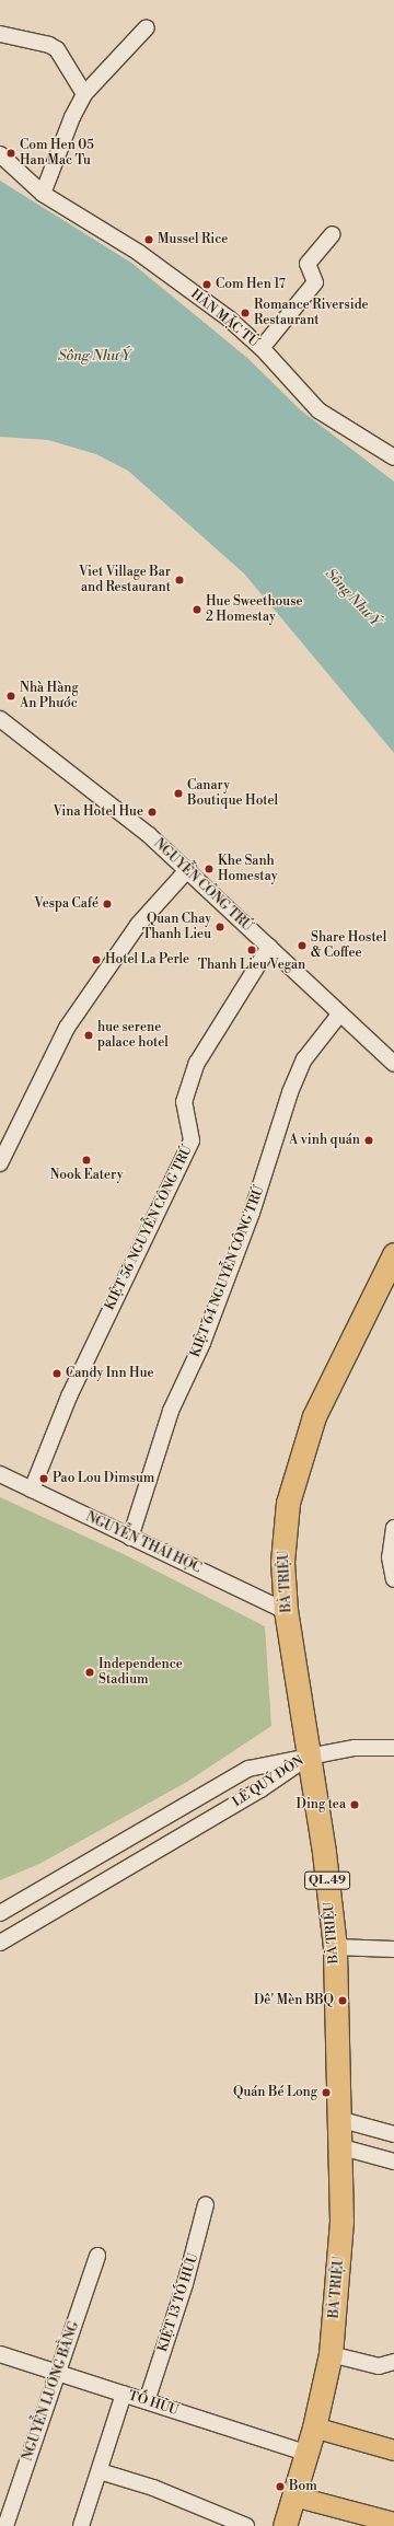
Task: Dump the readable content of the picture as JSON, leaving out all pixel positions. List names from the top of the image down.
{
  "streets": {
    "highway": ["BÀ TRIỆU", "QL.49"],
    "street": [
      "HÀN MẶC TỬ",
      "NGUYỄN CÔNG TRỨ",
      "KIỆT 56 NGUYỄN CÔNG TRỨ",
      "KIỆT 64 NGUYỄN CÔNG TRỨ",
      "NGUYỄN THÁI HỌC",
      "LÊ QUÝ ĐÔN",
      "KIỆT 13 TỐ HỮU",
      "NGUYỄN LƯƠNG BẰNG",
      "TỐ HỮU"
    ]
  },
  "crossings": [
    ["NGUYỄN CÔNG TRỨ", "KIỆT 56 NGUYỄN CÔNG TRỨ"],
    ["NGUYỄN CÔNG TRỨ", "KIỆT 64 NGUYỄN CÔNG TRỨ"],
    ["KIỆT 56 NGUYỄN CÔNG TRỨ", "NGUYỄN THÁI HỌC"],
    ["KIỆT 64 NGUYỄN CÔNG TRỨ", "NGUYỄN THÁI HỌC"],
    ["NGUYỄN THÁI HỌC", "BÀ TRIỆU"],
    ["BÀ TRIỆU", "LÊ QUÝ ĐÔN"],
    ["BÀ TRIỆU", "TỐ HỮU"],
    ["KIỆT 13 TỐ HỮU", "TỐ HỮU"],
    ["NGUYỄN LƯƠNG BẰNG", "TỐ HỮU"]
  ],
  "water": ["Sông Như Ý"],
  "places": [
    "Com Hen 05 Han Mac Tu",
    "Mussel Rice",
    "Com Hen 17",
    "Romance Riverside Restaurant",
    "Viet Village Bar and Restaurant",
    "Hue Sweethouse 2 Homestay",
    "Nhà Hàng An Phước",
    "Canary Boutique Hotel",
    "Vina Hotel Hue",
    "Khe Sanh Homestay",
    "Vespa Café",
    "Quan Chay Thanh Lieu",
    "Share Hostel & Coffee",
    "Thanh Lieu Vegan",
    "Hotel La Perle",
    "hue serene palace hotel",
    "A vinh quán",
    "Nook Eatery",
    "Candy Inn Hue",
    "Pao Lou Dimsum",
    "Independence Stadium",
    "Ding tea",
    "Dê' Mèn BBQ",
    "Quán Bé Long",
    "Bom"
  ]
}
